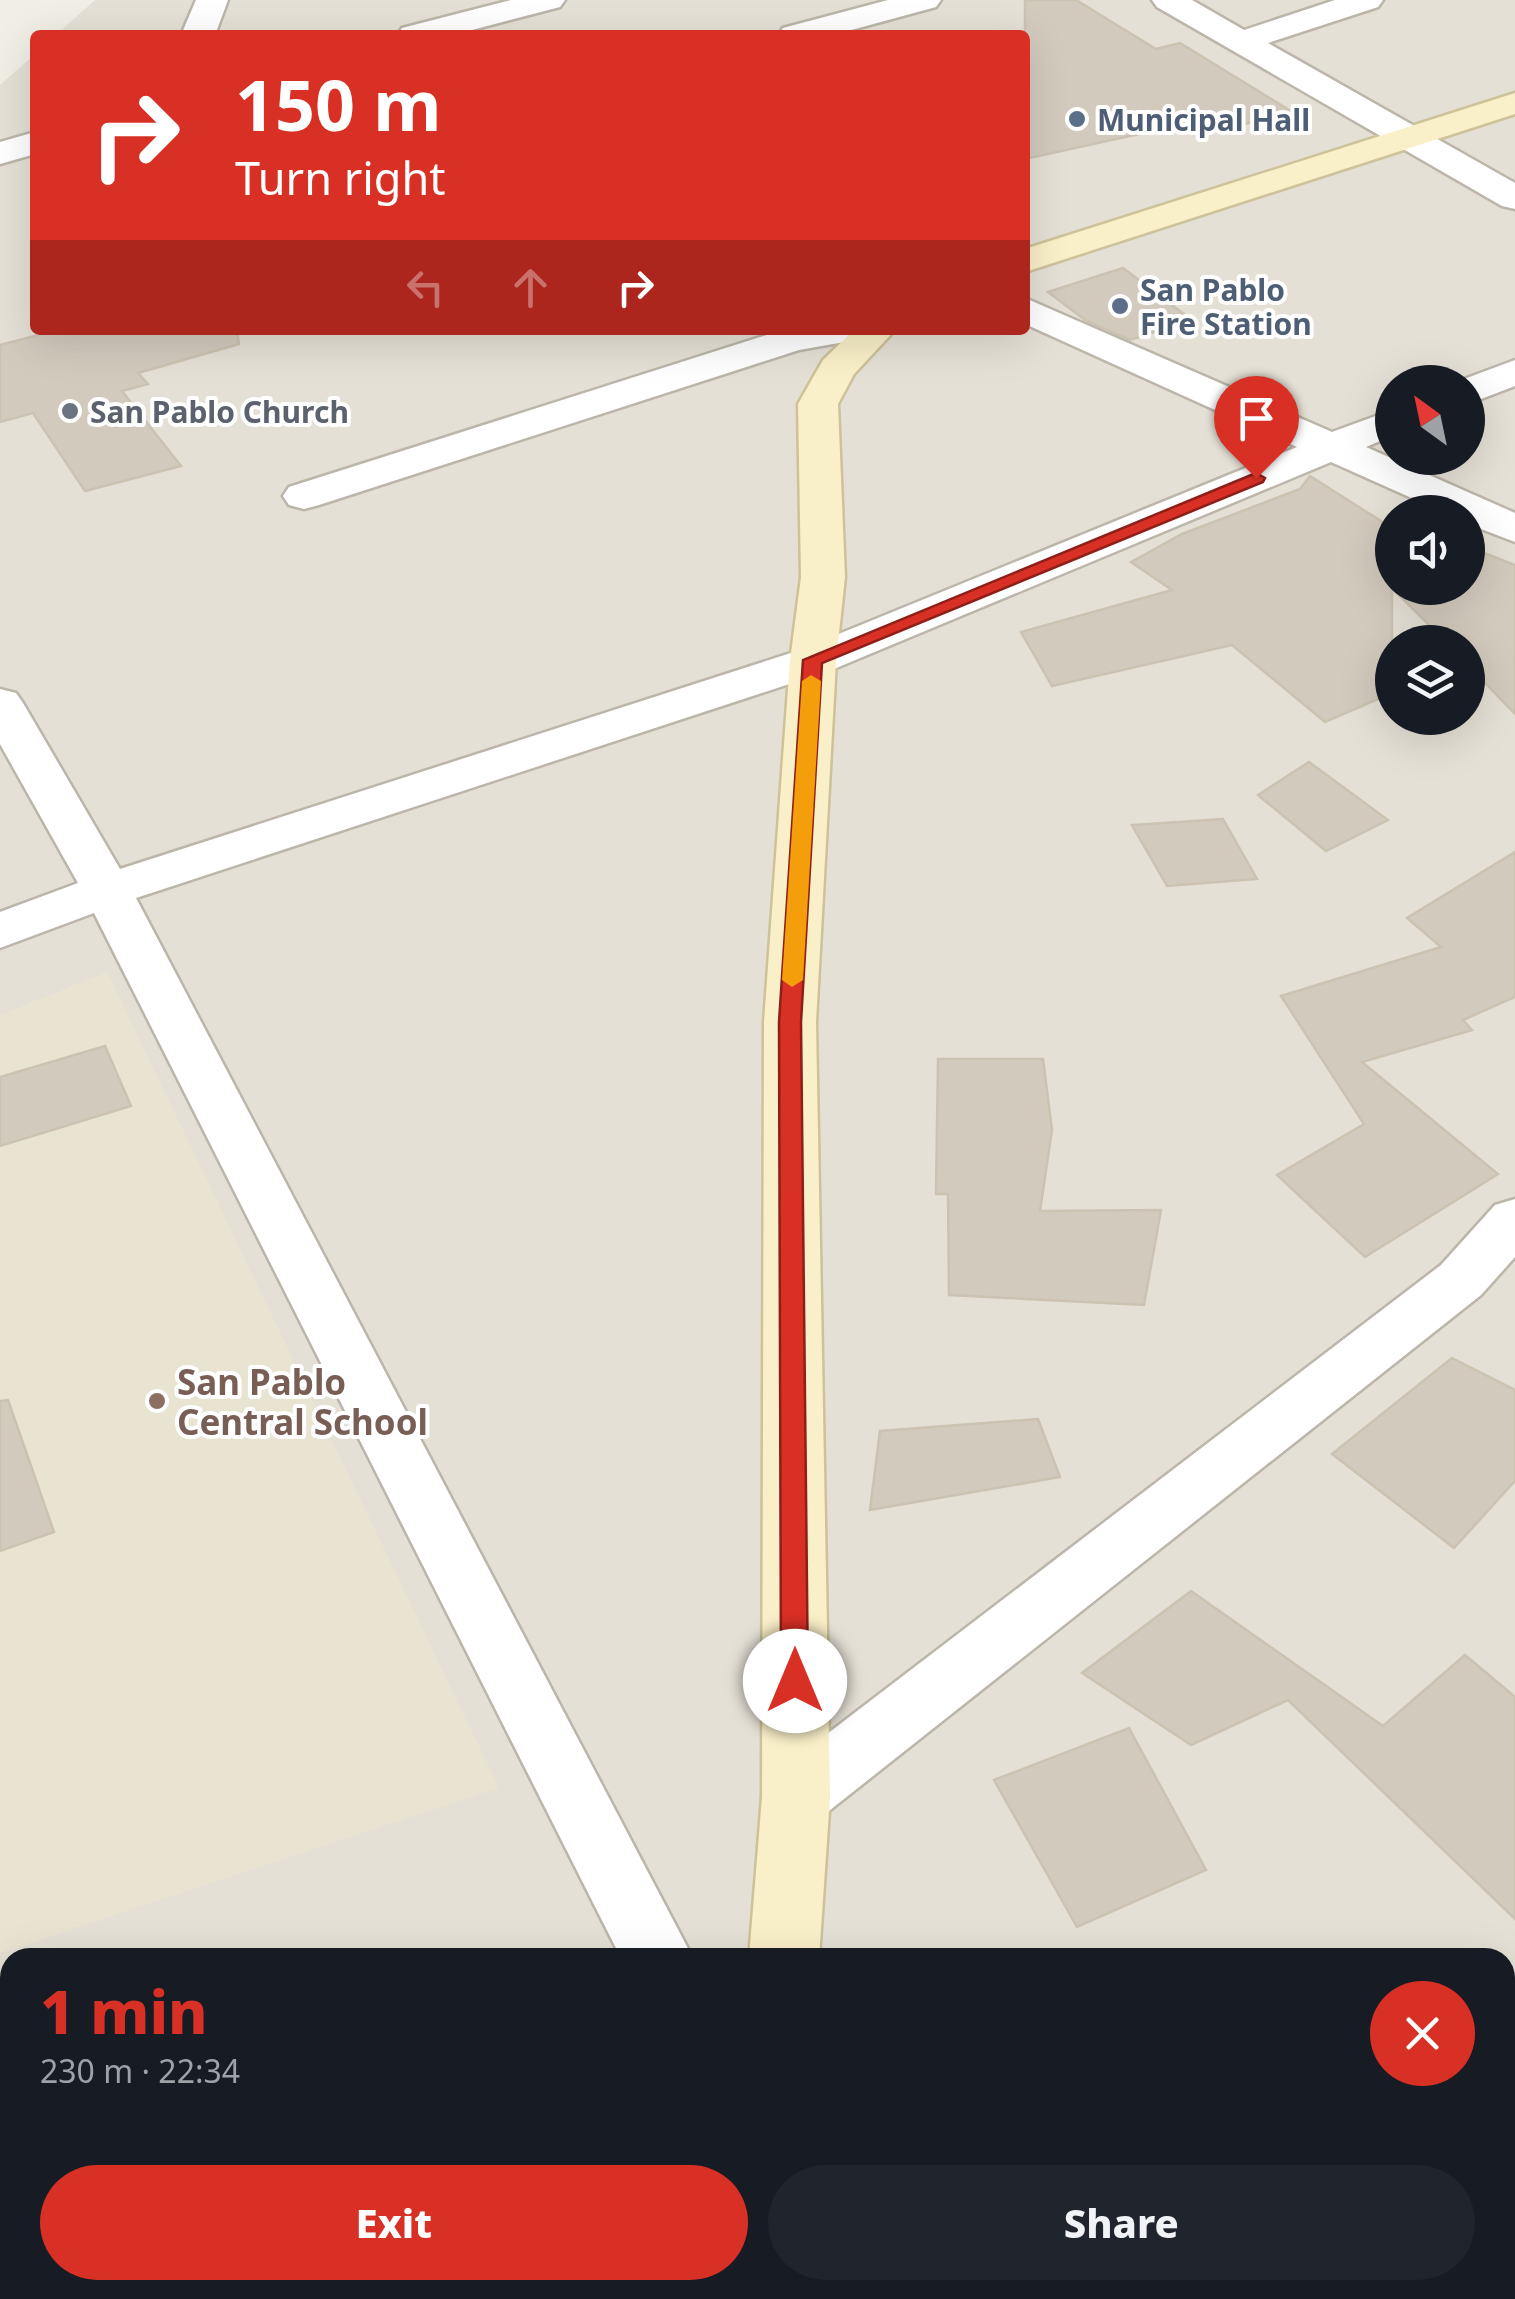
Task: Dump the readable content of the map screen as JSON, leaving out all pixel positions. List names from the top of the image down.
{
  "places": [
    "Municipal Hall",
    "San Pablo Fire Station",
    "San Pablo Church",
    "San Pablo Central School"
  ],
  "north": "top left",
  "page": {
    "turn": ["150 m", "Turn right"],
    "heading": ["1 min", "230 m · 22:34"],
    "buttons": ["Exit", "Share"]
  }
}
